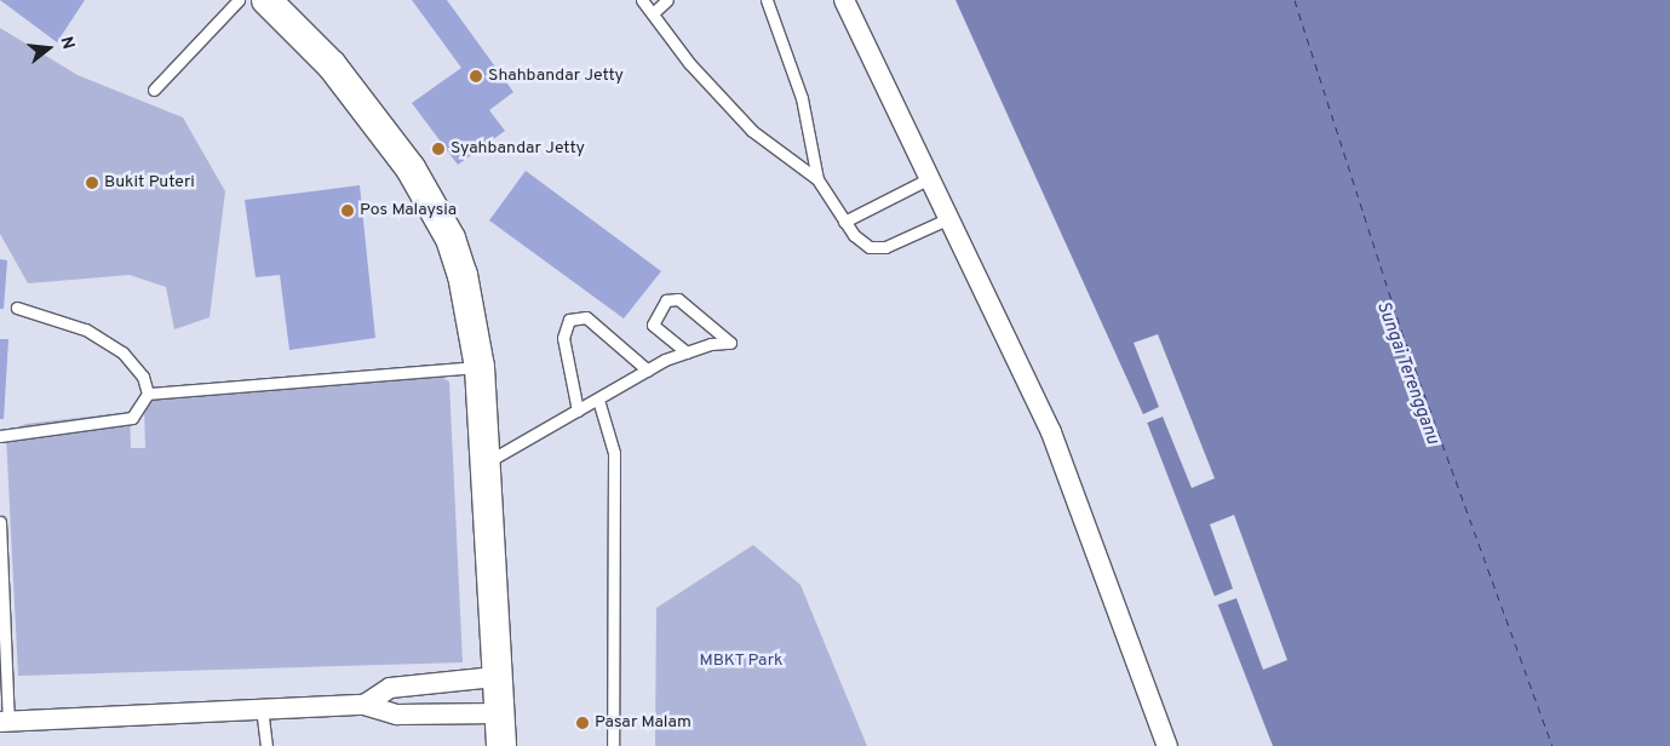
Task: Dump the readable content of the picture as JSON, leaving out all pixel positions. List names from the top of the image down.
{
  "water": ["Sungai Terengganu"],
  "parks": ["MBKT Park"],
  "places": [
    "Shahbandar Jetty",
    "Syahbandar Jetty",
    "Bukit Puteri",
    "Pos Malaysia",
    "Pasar Malam"
  ],
  "north": "right"
}
